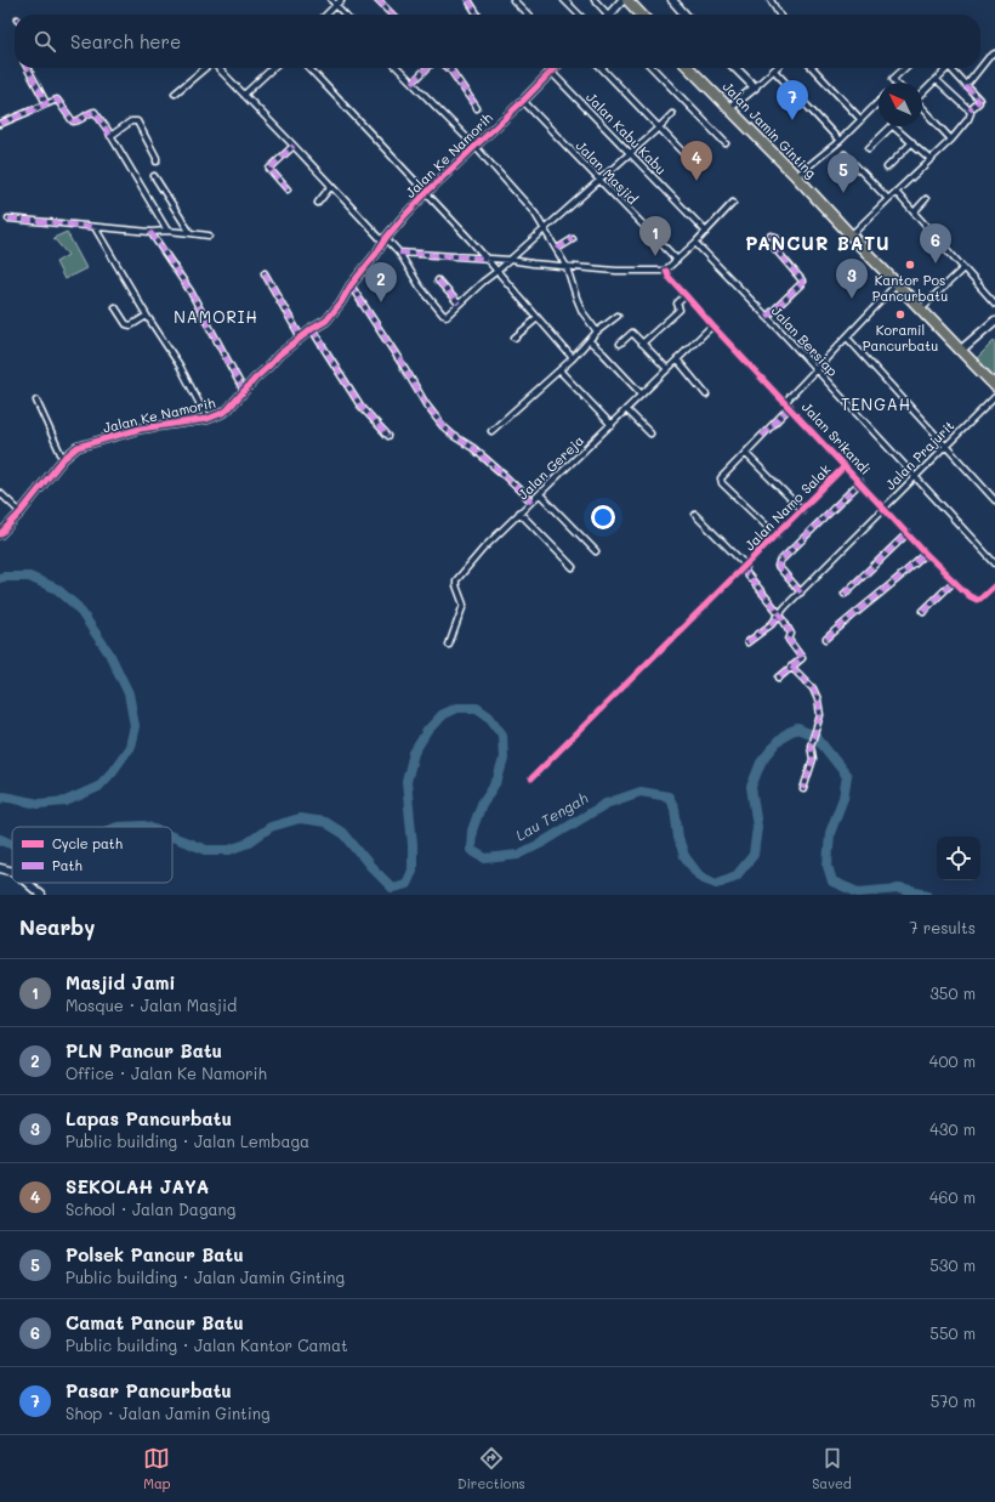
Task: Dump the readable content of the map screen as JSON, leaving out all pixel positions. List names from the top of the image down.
{
  "streets": {
    "highway": ["Jalan Jamin Ginting"],
    "street": [
      "Jalan Kabu Kabu",
      "Jalan Ke Namorih",
      "Jalan Masjid",
      "Jalan Bersiap",
      "Jalan Srikandi",
      "Jalan Prajurit",
      "Jalan Gereja",
      "Jalan Namo Salak"
    ]
  },
  "crossings": [
    ["Jalan Kabu Kabu", "Jalan Ke Namorih"],
    ["Jalan Ke Namorih", "Jalan Masjid"],
    ["Jalan Bersiap", "Jalan Prajurit"],
    ["Jalan Srikandi", "Jalan Prajurit"],
    ["Jalan Srikandi", "Jalan Gereja"],
    ["Jalan Srikandi", "Jalan Namo Salak"]
  ],
  "districts": ["PANCUR BATU", "NAMORIH", "TENGAH"],
  "water": ["Lau Tengah"],
  "places": ["Kantor Pos Pancurbatu", "Koramil Pancurbatu"],
  "legend": ["Cycle path", "Path"],
  "north": "top left",
  "page": {
    "search": "Search here",
    "pins": [
      "7",
      "4",
      "5",
      "1",
      "6",
      "3",
      "2"
    ],
    "heading": ["Nearby", "7 results"],
    "list": [
      {
        "mark": "1",
        "name": "Masjid Jami",
        "note": "Mosque · Jalan Masjid",
        "value": "350 m"
      },
      {
        "mark": "2",
        "name": "PLN Pancur Batu",
        "note": "Office · Jalan Ke Namorih",
        "value": "400 m"
      },
      {
        "mark": "3",
        "name": "Lapas Pancurbatu",
        "note": "Public building · Jalan Lembaga",
        "value": "430 m"
      },
      {
        "mark": "4",
        "name": "SEKOLAH JAYA",
        "note": "School · Jalan Dagang",
        "value": "460 m"
      },
      {
        "mark": "5",
        "name": "Polsek Pancur Batu",
        "note": "Public building · Jalan Jamin Ginting",
        "value": "530 m"
      },
      {
        "mark": "6",
        "name": "Camat Pancur Batu",
        "note": "Public building · Jalan Kantor Camat",
        "value": "550 m"
      },
      {
        "mark": "7",
        "name": "Pasar Pancurbatu",
        "note": "Shop · Jalan Jamin Ginting",
        "value": "570 m"
      }
    ],
    "nav": ["Map", "Directions", "Saved"]
  }
}
